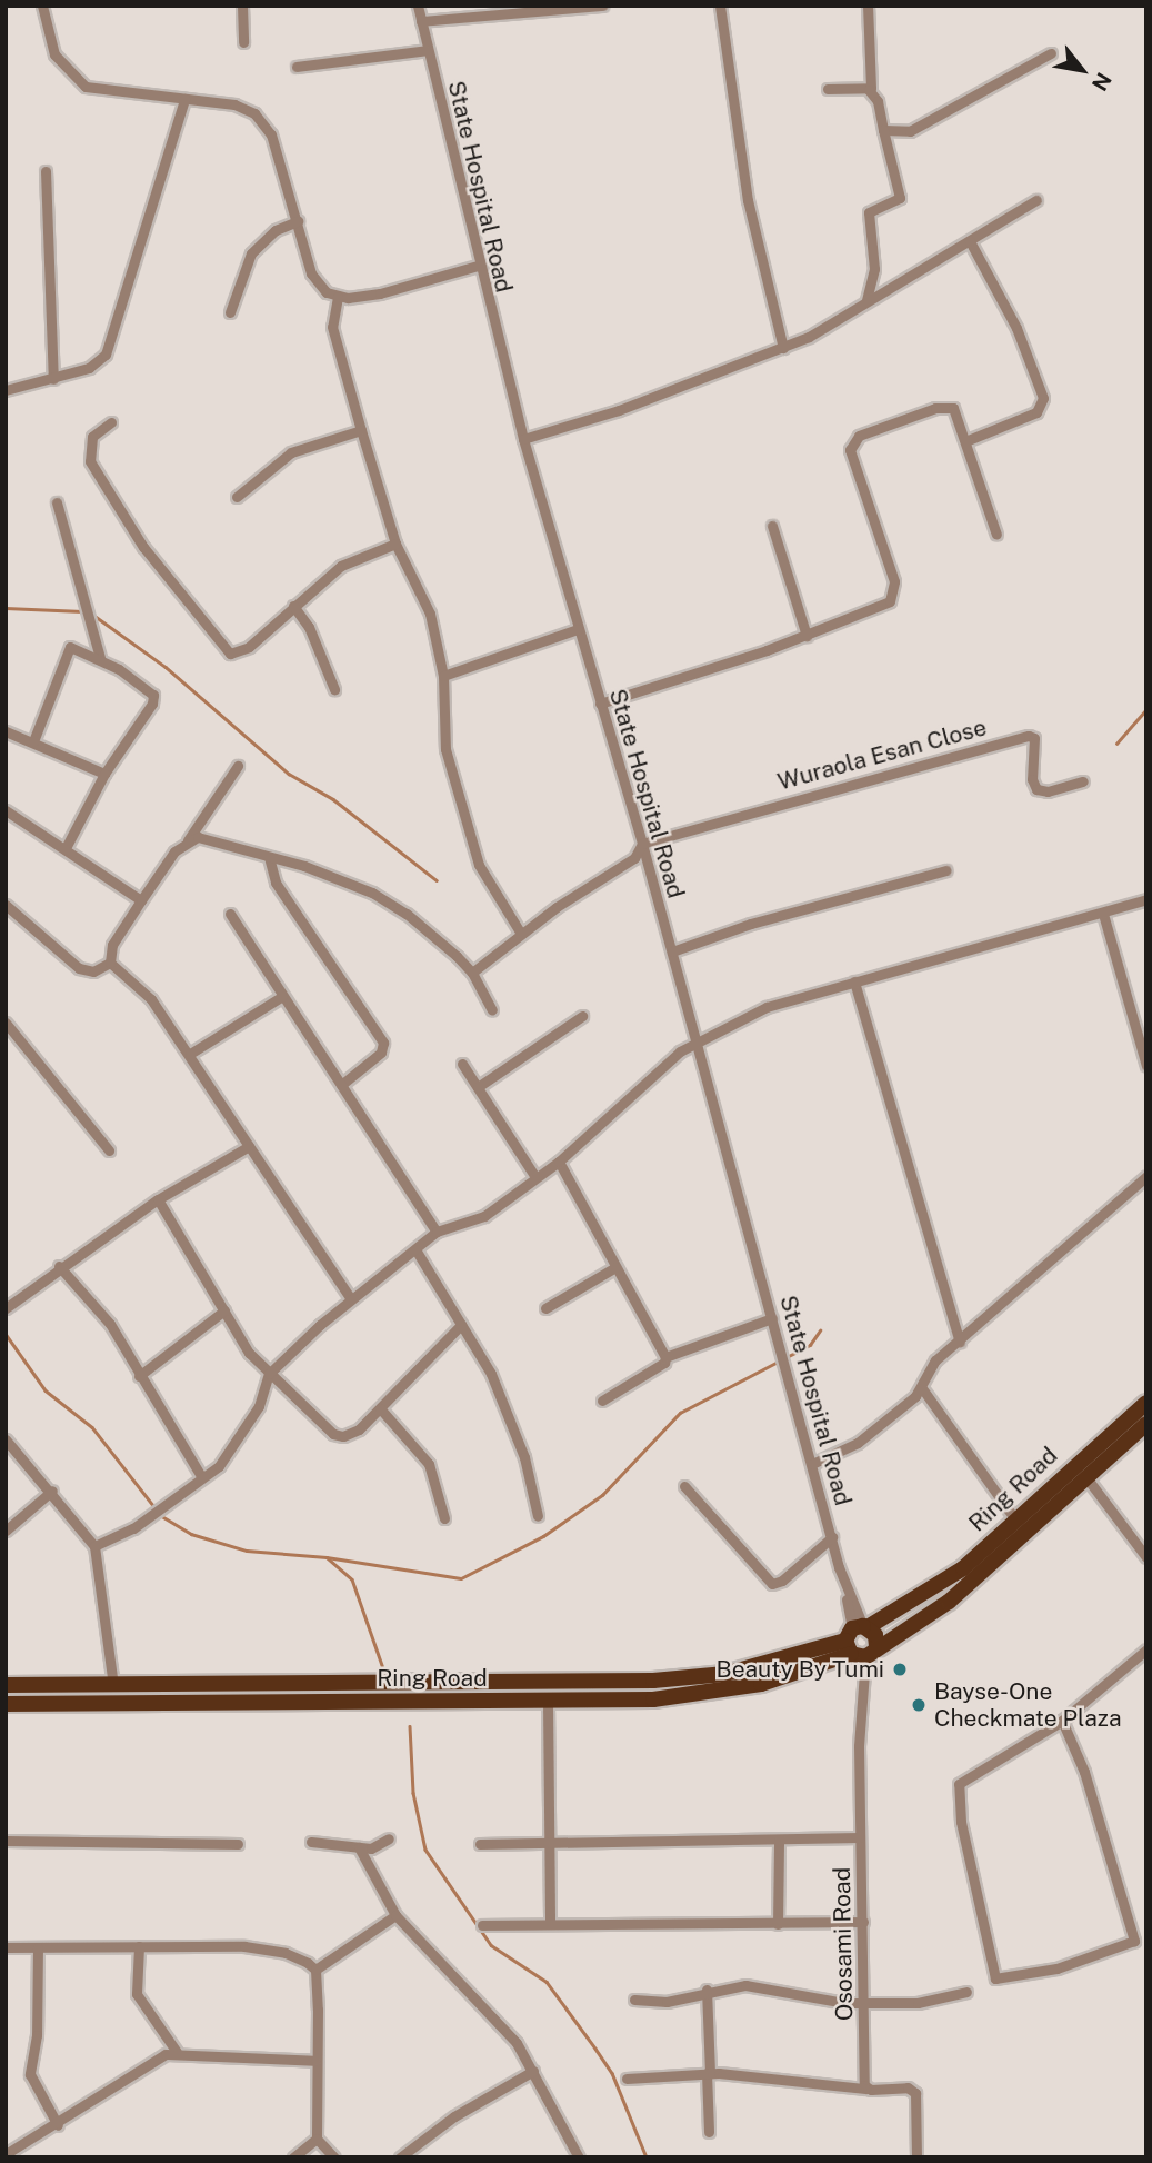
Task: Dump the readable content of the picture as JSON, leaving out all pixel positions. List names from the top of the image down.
{
  "streets": {
    "main road": ["Ring Road"],
    "street": ["State Hospital Road", "Wuraola Esan Close", "Ososami Road"]
  },
  "crossings": [
    ["State Hospital Road", "Wuraola Esan Close"],
    ["State Hospital Road", "Ring Road"],
    ["State Hospital Road", "Ososami Road"],
    ["Ring Road", "Ososami Road"]
  ],
  "places": ["Beauty By Tumi", "Bayse-One Checkmate Plaza"],
  "north": "bottom right"
}
